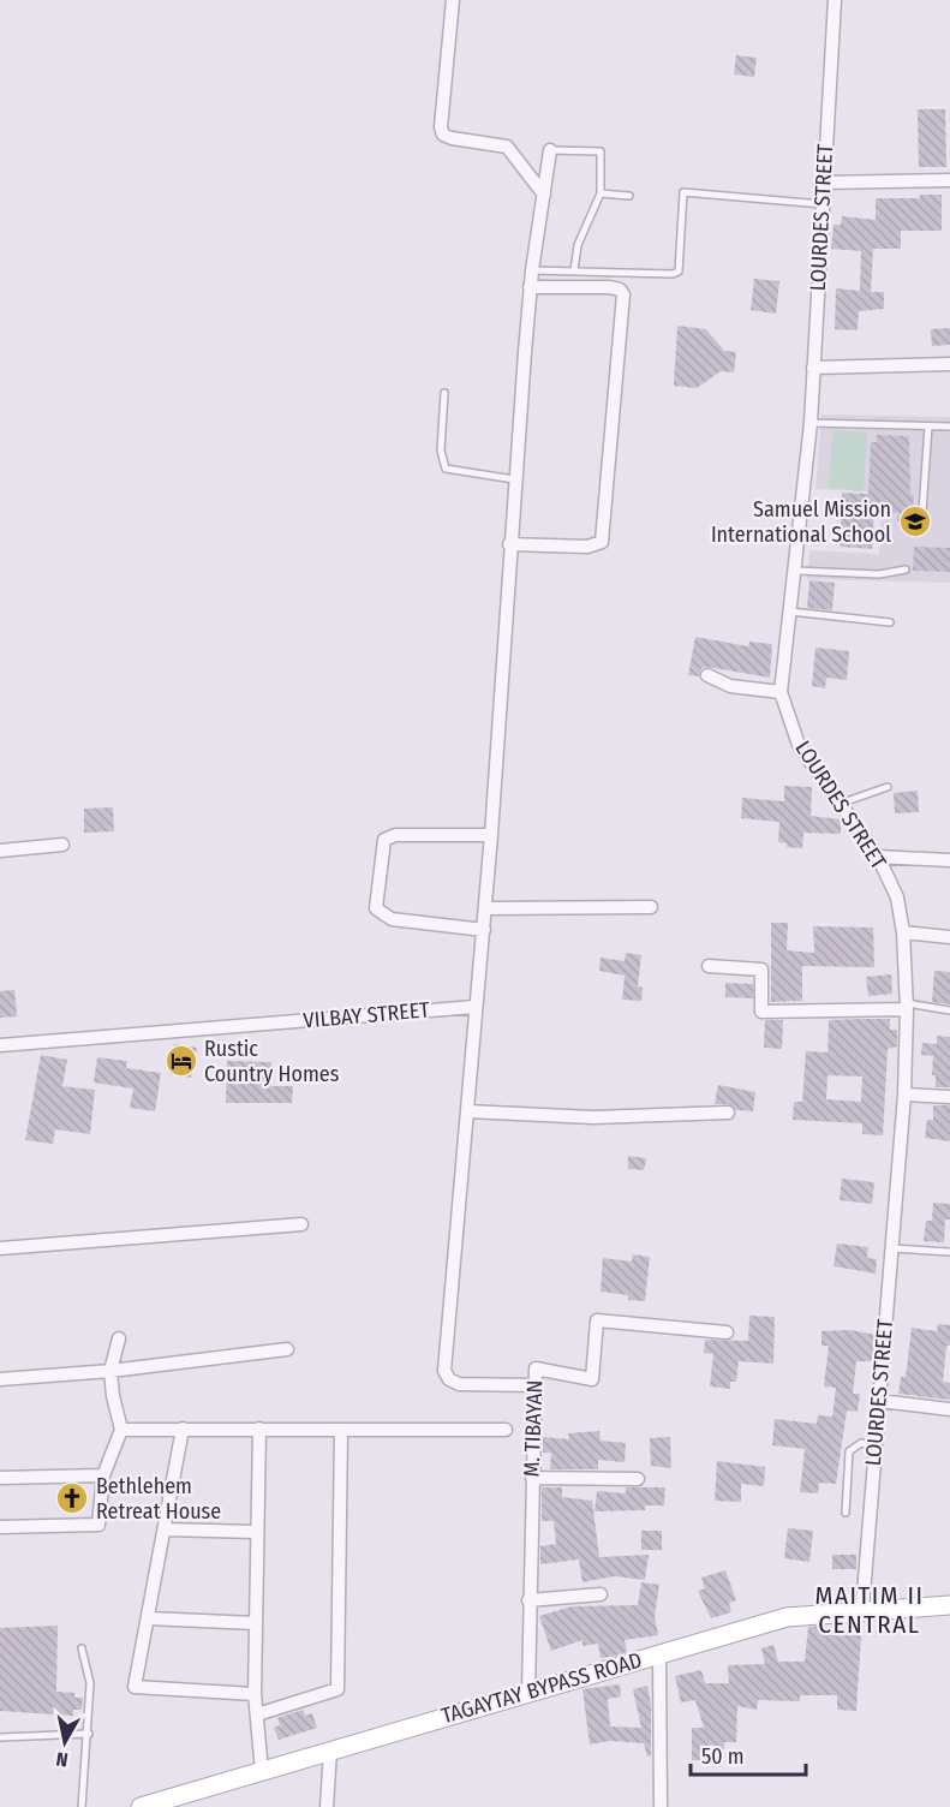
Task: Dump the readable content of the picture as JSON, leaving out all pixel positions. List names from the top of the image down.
{
  "streets": {
    "main road": ["TAGAYTAY BYPASS ROAD"],
    "street": ["LOURDES STREET", "VILBAY STREET", "M. TIBAYAN"]
  },
  "crossings": [
    ["LOURDES STREET", "TAGAYTAY BYPASS ROAD"],
    ["M. TIBAYAN", "TAGAYTAY BYPASS ROAD"]
  ],
  "districts": ["MAITIM II CENTRAL"],
  "places": {
    "school or university": ["Samuel Mission International School"],
    "hotel": ["Rustic Country Homes"],
    "church": ["Bethlehem Retreat House"]
  },
  "scale_bar": "50 m",
  "north": "bottom"
}
